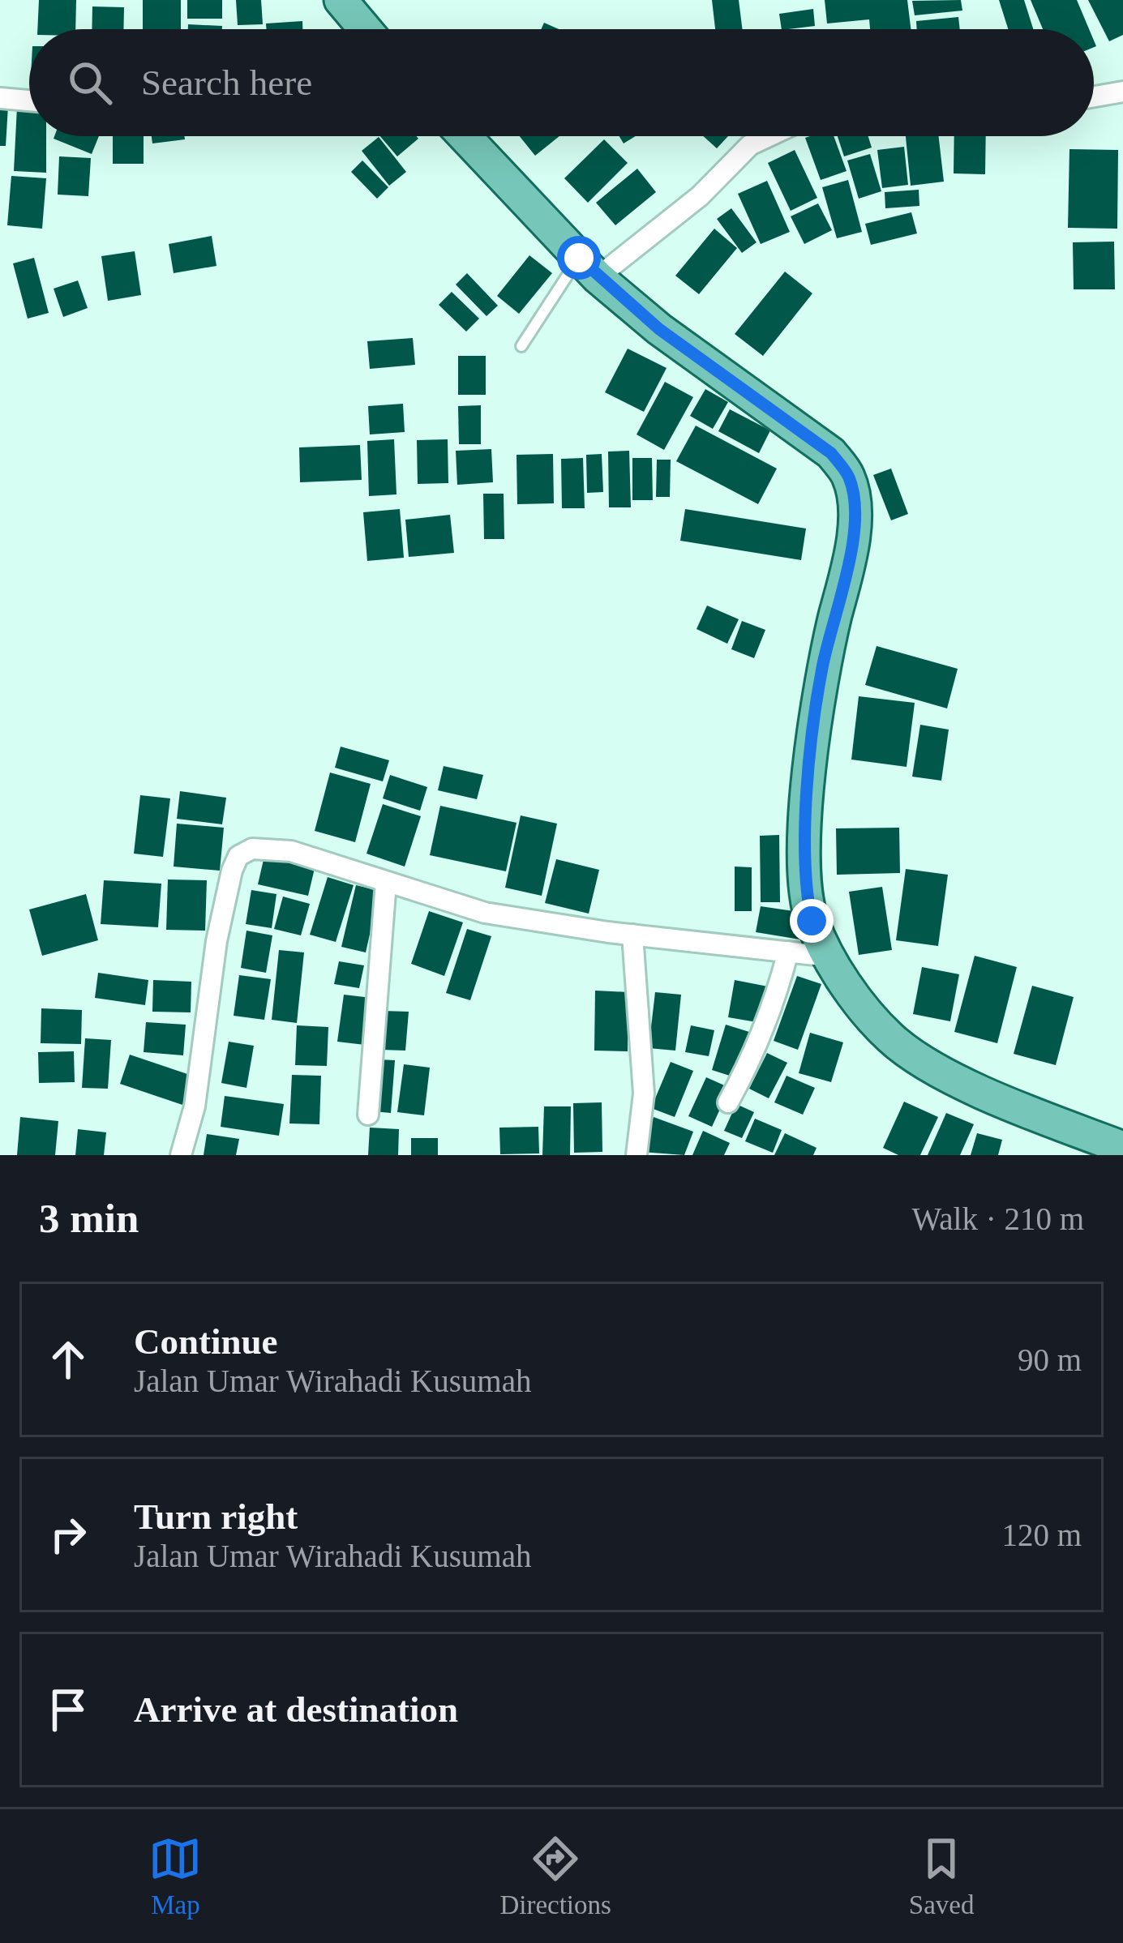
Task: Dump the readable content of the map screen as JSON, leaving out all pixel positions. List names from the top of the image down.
{
  "page": {
    "search": "Search here",
    "heading": ["3 min", "Walk · 210 m"],
    "list": [
      ["Continue", "Jalan Umar Wirahadi Kusumah", "90 m"],
      ["Turn right", "Jalan Umar Wirahadi Kusumah", "120 m"],
      "Arrive at destination"
    ],
    "nav": ["Map", "Directions", "Saved"]
  }
}
